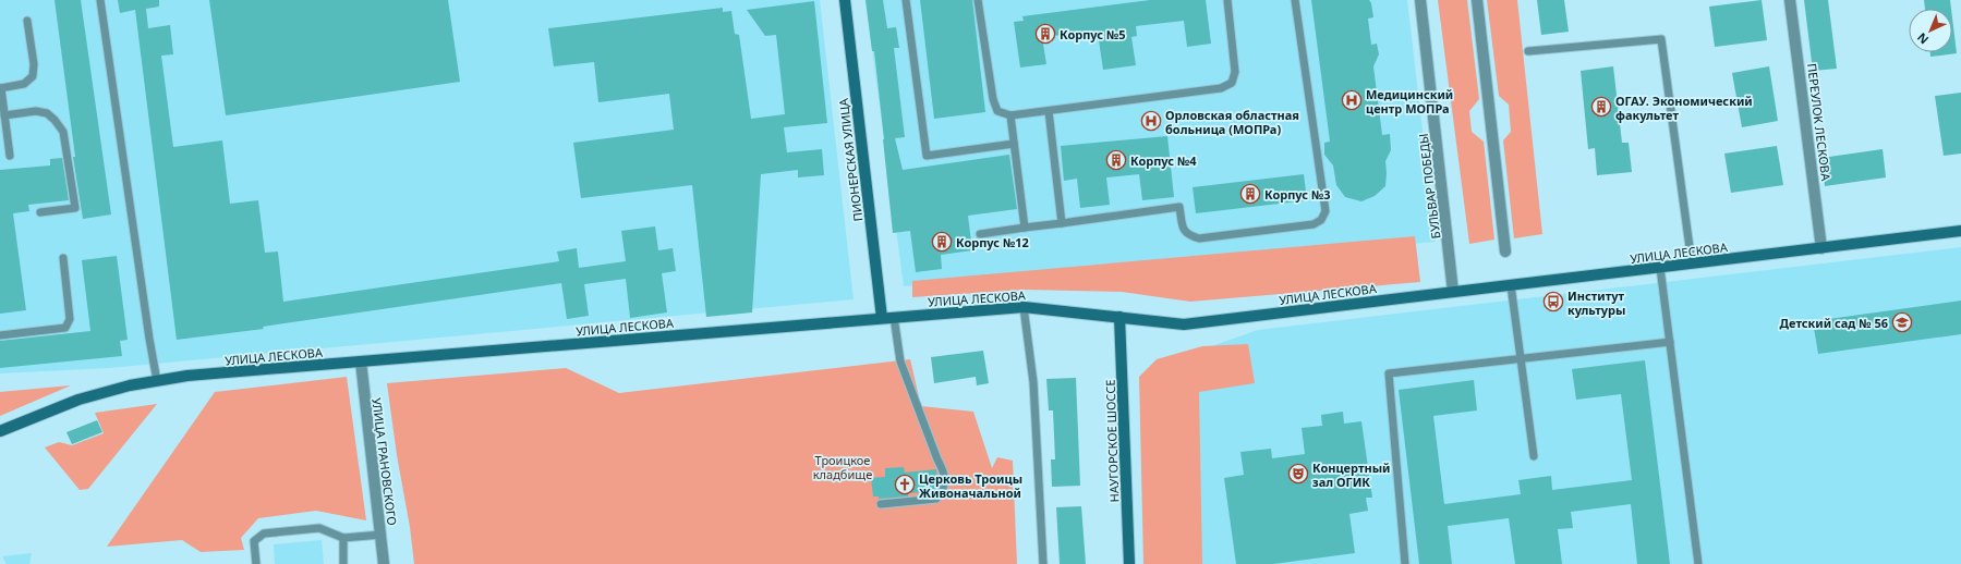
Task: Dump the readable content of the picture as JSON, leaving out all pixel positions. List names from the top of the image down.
{
  "streets": {
    "main road": ["ПИОНЕРСКАЯ УЛИЦА", "УЛИЦА ЛЕСКОВА", "НАУГОРСКОЕ ШОССЕ"],
    "street": ["ПЕРЕУЛОК ЛЕСКОВА", "БУЛЬВАР ПОБЕДЫ", "УЛИЦА ГРАНОВСКОГО"]
  },
  "crossings": [
    ["ПЕРЕУЛОК ЛЕСКОВА", "УЛИЦА ЛЕСКОВА"],
    ["ПИОНЕРСКАЯ УЛИЦА", "УЛИЦА ЛЕСКОВА"],
    ["БУЛЬВАР ПОБЕДЫ", "УЛИЦА ЛЕСКОВА"],
    ["УЛИЦА ЛЕСКОВА", "НАУГОРСКОЕ ШОССЕ"],
    ["УЛИЦА ЛЕСКОВА", "УЛИЦА ГРАНОВСКОГО"]
  ],
  "parks": ["Троицкое кладбище"],
  "places": {
    "building": [
      "Корпус №5",
      "ОГАУ. Экономический факультет",
      "Корпус №4",
      "Корпус №3",
      "Корпус №12"
    ],
    "hospital": ["Медицинский центр МОПРа", "Орловская областная больница (МОПРа)"],
    "bus stop": ["Институт культуры"],
    "school or university": ["Детский сад № 56"],
    "theatre": ["Концертный зал ОГИК"],
    "church": ["Церковь Троицы Живоначальной"]
  },
  "north": "bottom left"
}
